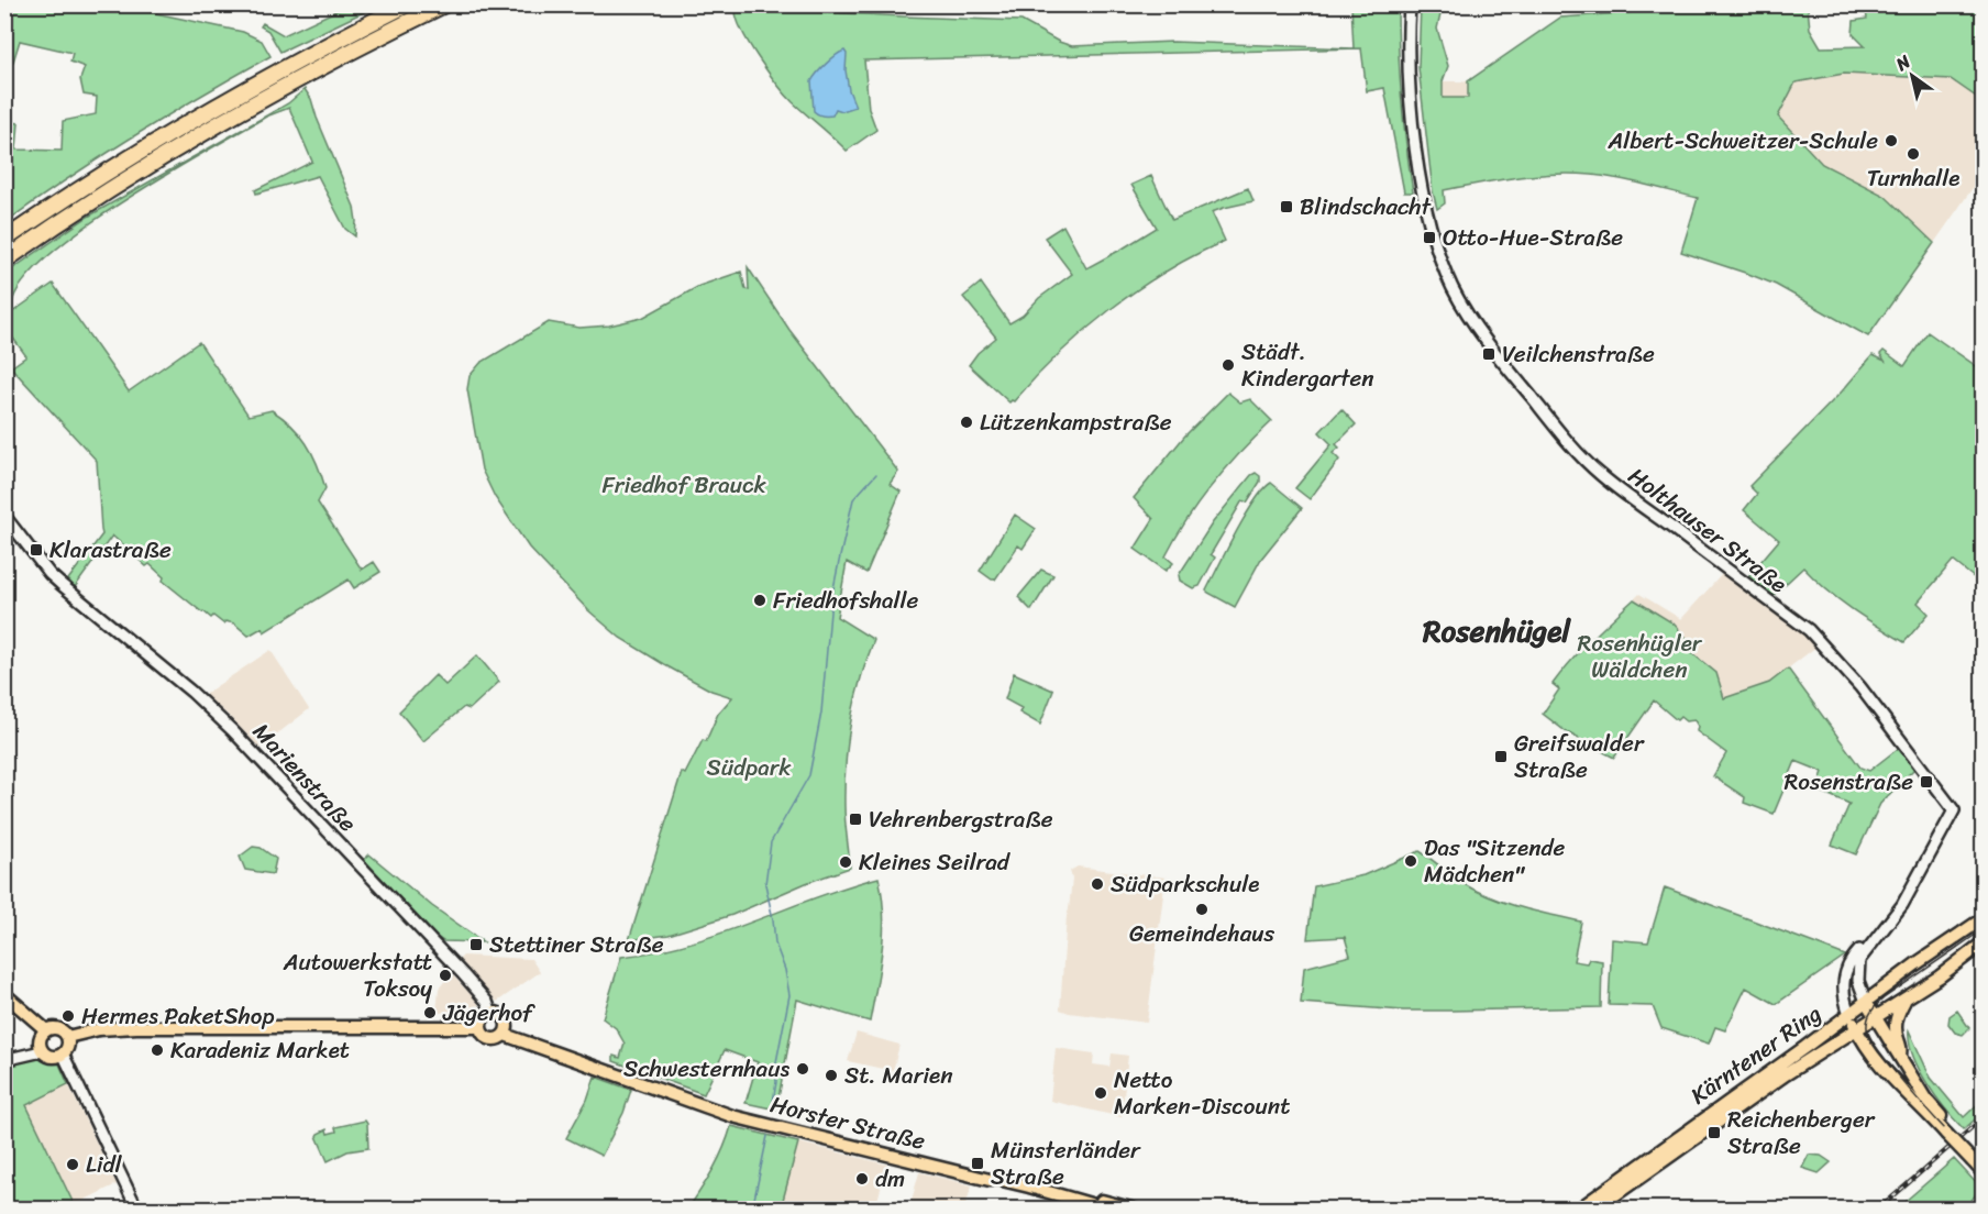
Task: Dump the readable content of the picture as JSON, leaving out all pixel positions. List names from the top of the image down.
{
  "streets": {
    "main road": ["Kärntener Ring", "Horster Straße"],
    "street": ["Holthauser Straße", "Marienstraße"]
  },
  "crossings": [
    ["Marienstraße", "Horster Straße"]
  ],
  "districts": ["Rosenhügel"],
  "parks": ["Friedhof Brauck", "Rosenhügler Wäldchen", "Südpark"],
  "places": {
    "other": [
      "Albert-Schweitzer-Schule",
      "Turnhalle",
      "Städt. Kindergarten",
      "Lützenkampstraße",
      "Friedhofshalle",
      "Das \"Sitzende Mädchen\"",
      "Kleines Seilrad",
      "Südparkschule",
      "Gemeindehaus",
      "Autowerkstatt Toksoy",
      "Jägerhof",
      "Hermes PaketShop",
      "Karadeniz Market",
      "Schwesternhaus",
      "St. Marien",
      "Netto Marken-Discount",
      "Lidl",
      "dm"
    ],
    "transit": [
      "Blindschacht",
      "Otto-Hue-Straße",
      "Veilchenstraße",
      "Klarastraße",
      "Greifswalder Straße",
      "Rosenstraße",
      "Vehrenbergstraße",
      "Stettiner Straße",
      "Reichenberger Straße",
      "Münsterländer Straße"
    ]
  },
  "north": "top left"
}
